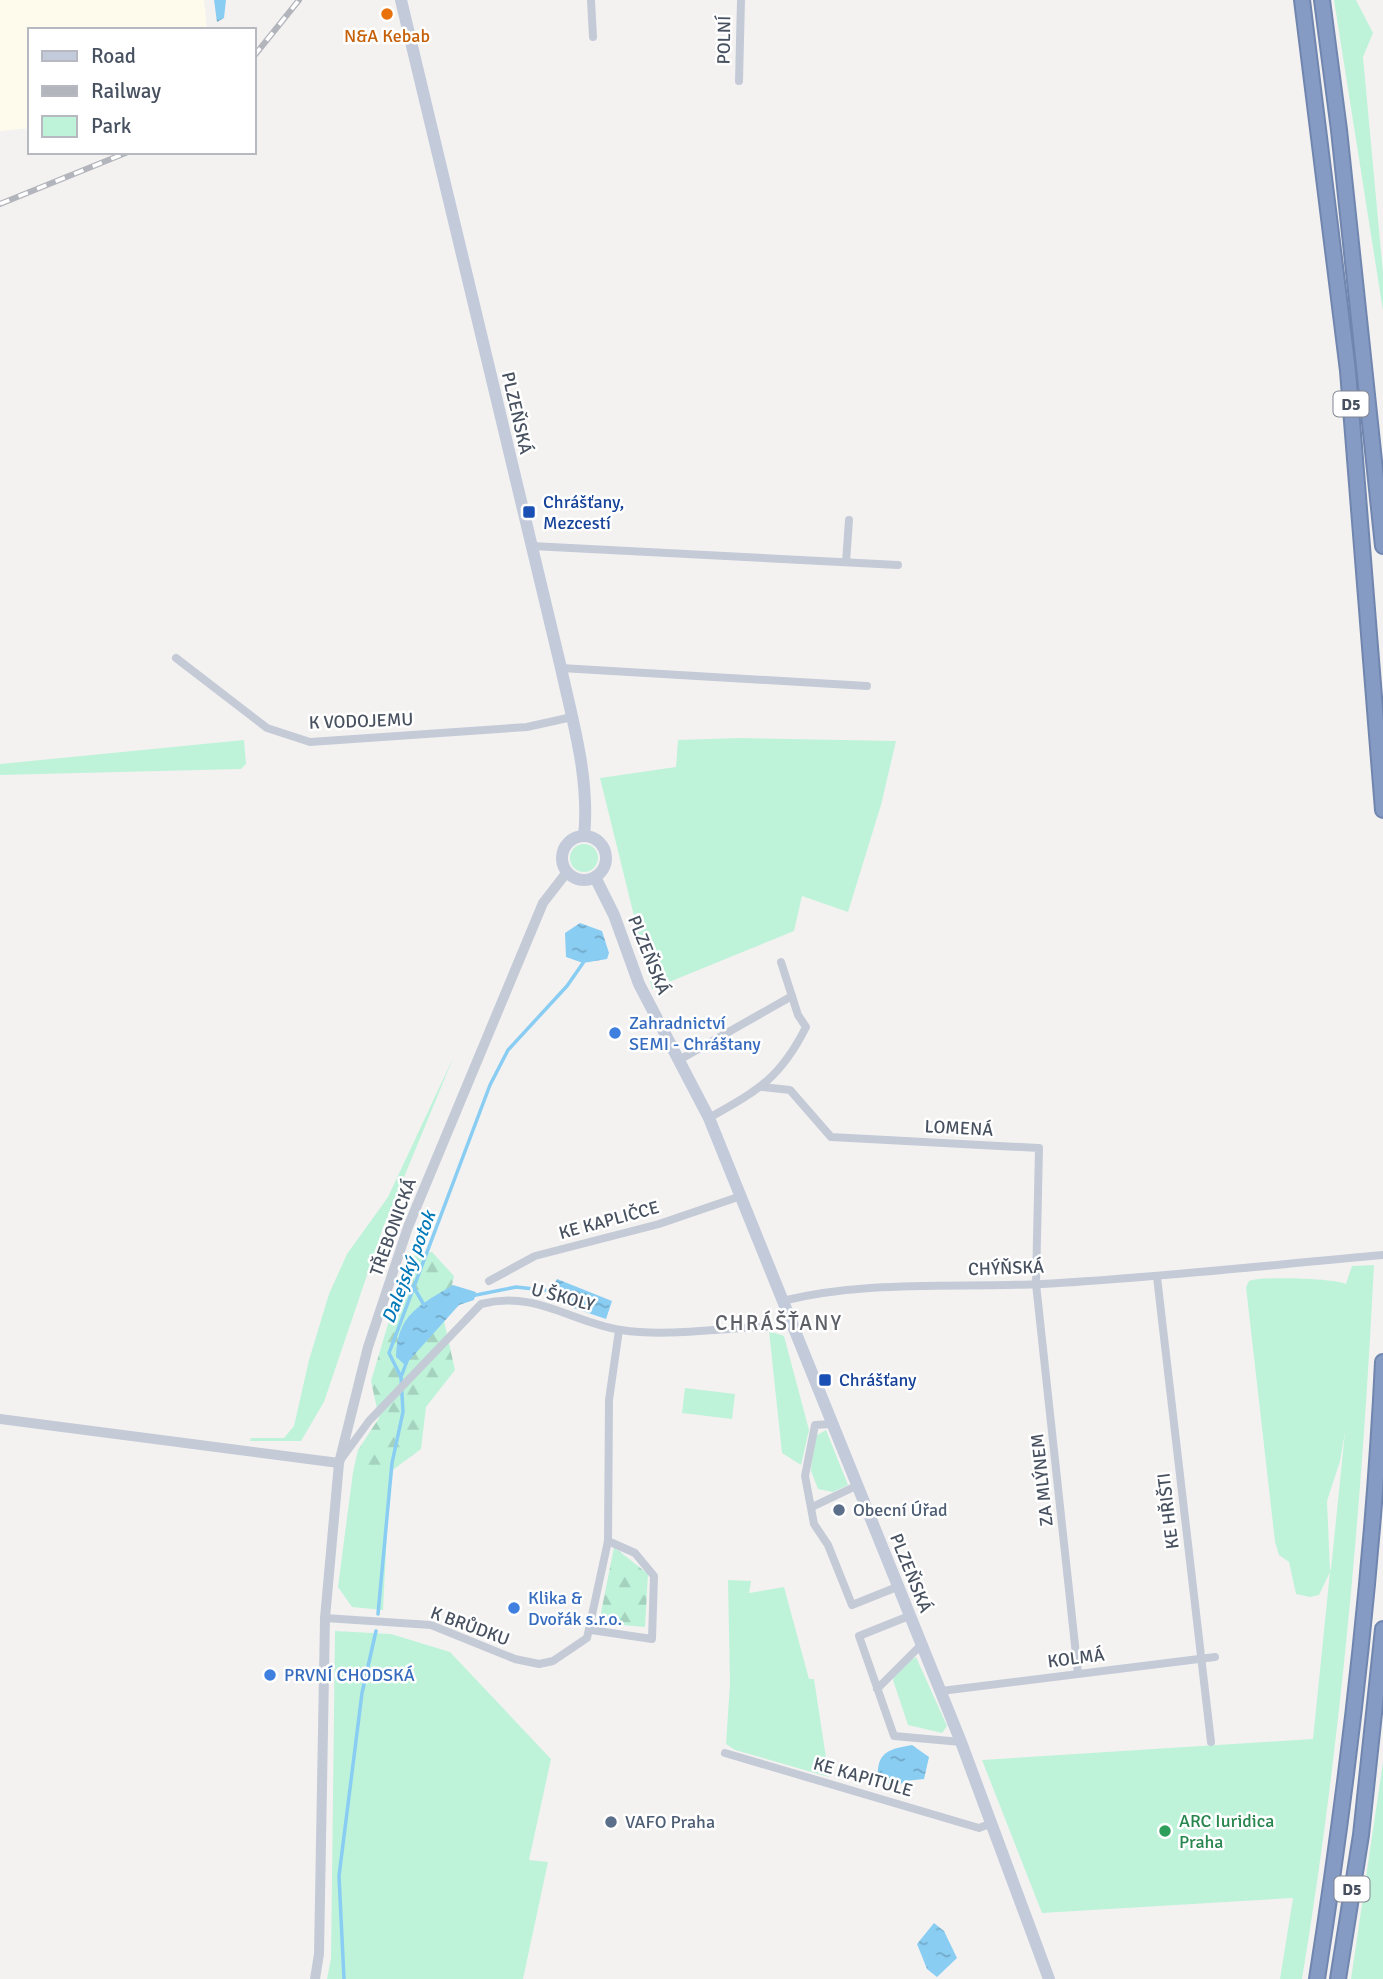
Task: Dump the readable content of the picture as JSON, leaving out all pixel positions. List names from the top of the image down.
{
  "streets": {
    "highway": ["D5"],
    "main road": ["PLZEŇSKÁ"],
    "street": [
      "POLNÍ",
      "K VODOJEMU",
      "LOMENÁ",
      "KE KAPLIČCE",
      "TŘEBONICKÁ",
      "CHÝŇSKÁ",
      "U ŠKOLY",
      "ZA MLÝNEM",
      "KE HŘIŠTI",
      "K BRŮDKU",
      "KOLMÁ",
      "KE KAPITULE"
    ]
  },
  "crossings": [
    ["PLZEŇSKÁ", "K VODOJEMU"],
    ["PLZEŇSKÁ", "KE KAPLIČCE"],
    ["PLZEŇSKÁ", "TŘEBONICKÁ"],
    ["PLZEŇSKÁ", "CHÝŇSKÁ"],
    ["PLZEŇSKÁ", "KOLMÁ"],
    ["PLZEŇSKÁ", "KE KAPITULE"],
    ["LOMENÁ", "CHÝŇSKÁ"],
    ["LOMENÁ", "ZA MLÝNEM"],
    ["TŘEBONICKÁ", "U ŠKOLY"],
    ["TŘEBONICKÁ", "K BRŮDKU"],
    ["CHÝŇSKÁ", "ZA MLÝNEM"],
    ["CHÝŇSKÁ", "KE HŘIŠTI"],
    ["ZA MLÝNEM", "KOLMÁ"],
    ["KE HŘIŠTI", "KOLMÁ"]
  ],
  "districts": ["CHRÁŠŤANY"],
  "water": ["Dalejský potok"],
  "places": {
    "other": [
      "N&A Kebab",
      "Zahradnictví SEMI - Chráštany",
      "Obecní Úřad",
      "Klika & Dvořák s.r.o.",
      "PRVNÍ CHODSKÁ",
      "VAFO Praha",
      "ARC Iuridica Praha"
    ],
    "transit": ["Chrášťany, Mezcestí", "Chrášťany"]
  },
  "legend": ["Road", "Railway", "Park"]
}
